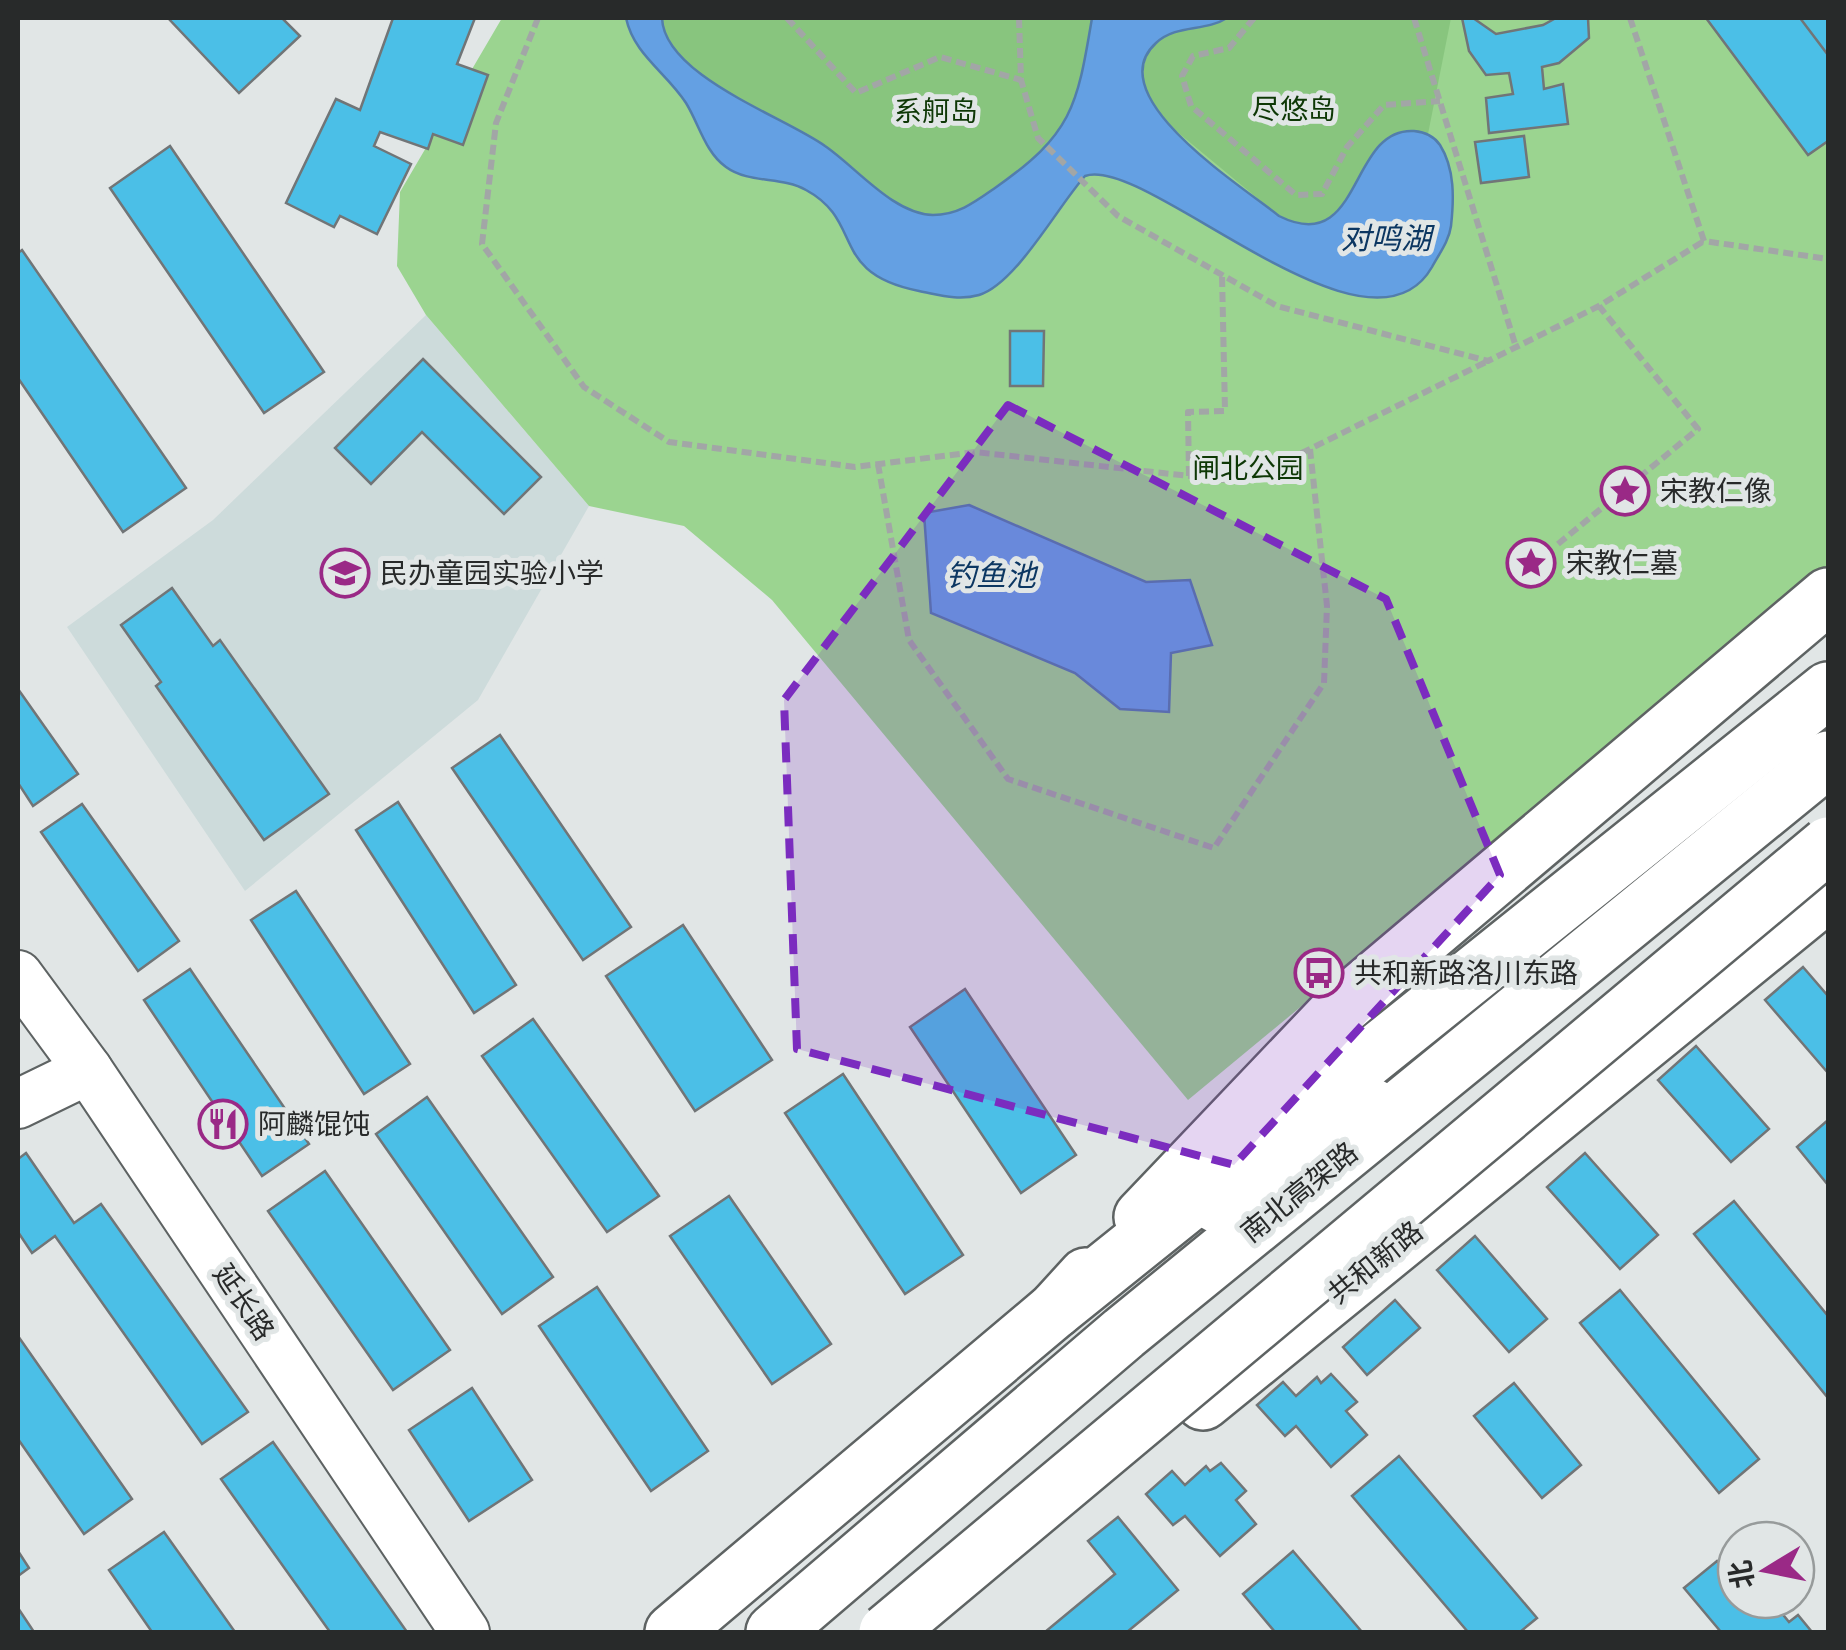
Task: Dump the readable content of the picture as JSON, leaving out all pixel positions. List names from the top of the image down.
{
  "streets": {
    "main road": ["南北高架路", "共和新路"],
    "street": ["延长路"]
  },
  "water": ["对鸣湖", "钓鱼池"],
  "parks": ["尽悠岛", "系舸岛", "闸北公园"],
  "places": {
    "place": ["宋教仁像", "宋教仁墓"],
    "school or university": ["民办童园实验小学"],
    "bus stop": ["共和新路洛川东路"],
    "restaurant": ["阿麟馄饨"]
  },
  "north": "left"
}
